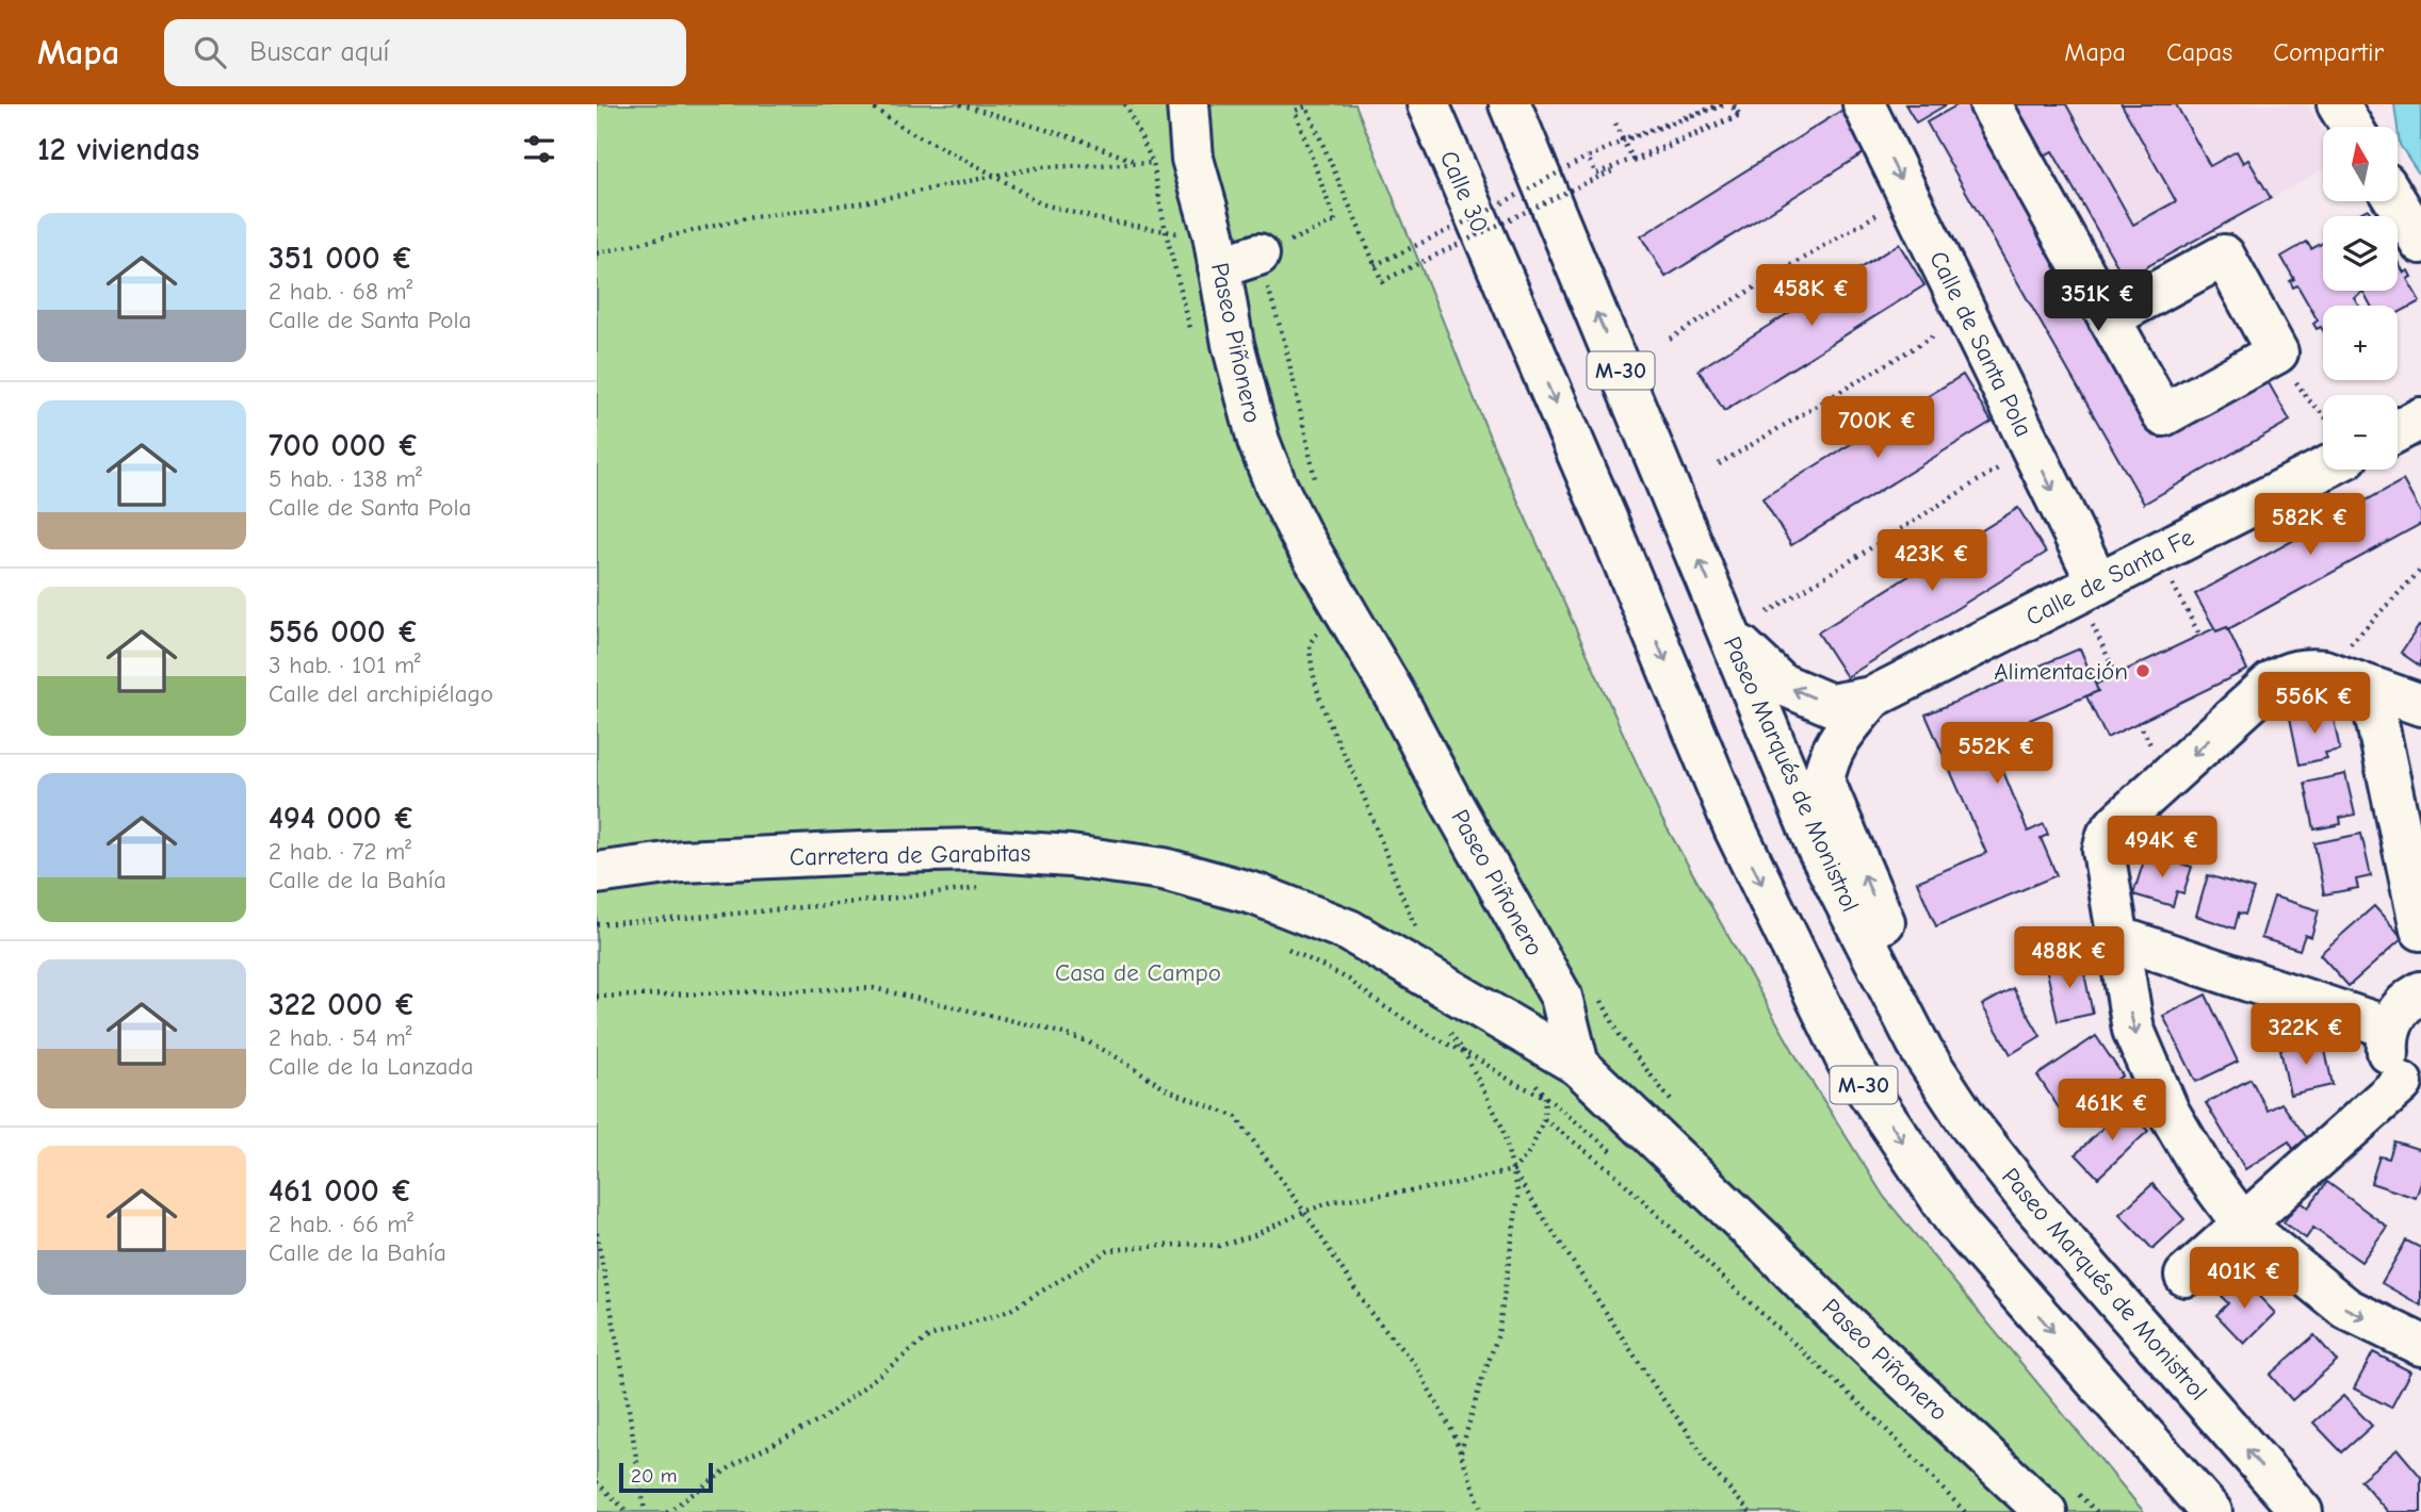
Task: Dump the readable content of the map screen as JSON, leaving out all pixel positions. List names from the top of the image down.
{
  "streets": {
    "main road": [
      "Calle 30",
      "Paseo Piñonero",
      "Calle de Santa Pola",
      "M-30",
      "Calle de Santa Fe",
      "Paseo Marqués de Monistrol",
      "Carretera de Garabitas"
    ]
  },
  "crossings": [
    ["Calle 30", "M-30"],
    ["Paseo Piñonero", "Carretera de Garabitas"],
    ["Calle de Santa Pola", "Calle de Santa Fe"]
  ],
  "one_way": ["Calle de Santa Pola"],
  "parks": ["Casa de Campo"],
  "places": ["Alimentación"],
  "scale_bar": "20 m",
  "north": "top",
  "page": {
    "header": "Mapa",
    "search": "Buscar aquí",
    "nav": ["Mapa", "Capas", "Compartir"],
    "heading": "12 viviendas",
    "map_buttons": ["+", "−"],
    "list": [
      {
        "name": "351 000 €",
        "note": "2 hab. · 68 m² · Calle de Santa Pola"
      },
      {
        "name": "700 000 €",
        "note": "5 hab. · 138 m² · Calle de Santa Pola"
      },
      {
        "name": "556 000 €",
        "note": "3 hab. · 101 m² · Calle del archipiélago"
      },
      {
        "name": "494 000 €",
        "note": "2 hab. · 72 m² · Calle de la Bahía"
      },
      {
        "name": "322 000 €",
        "note": "2 hab. · 54 m² · Calle de la Lanzada"
      },
      {
        "name": "461 000 €",
        "note": "2 hab. · 66 m² · Calle de la Bahía"
      }
    ],
    "price": [
      "458K €",
      "351K €",
      "700K €",
      "582K €",
      "423K €",
      "556K €",
      "552K €",
      "494K €",
      "488K €",
      "322K €",
      "461K €",
      "401K €"
    ],
    "scale": "20 m"
  }
}
